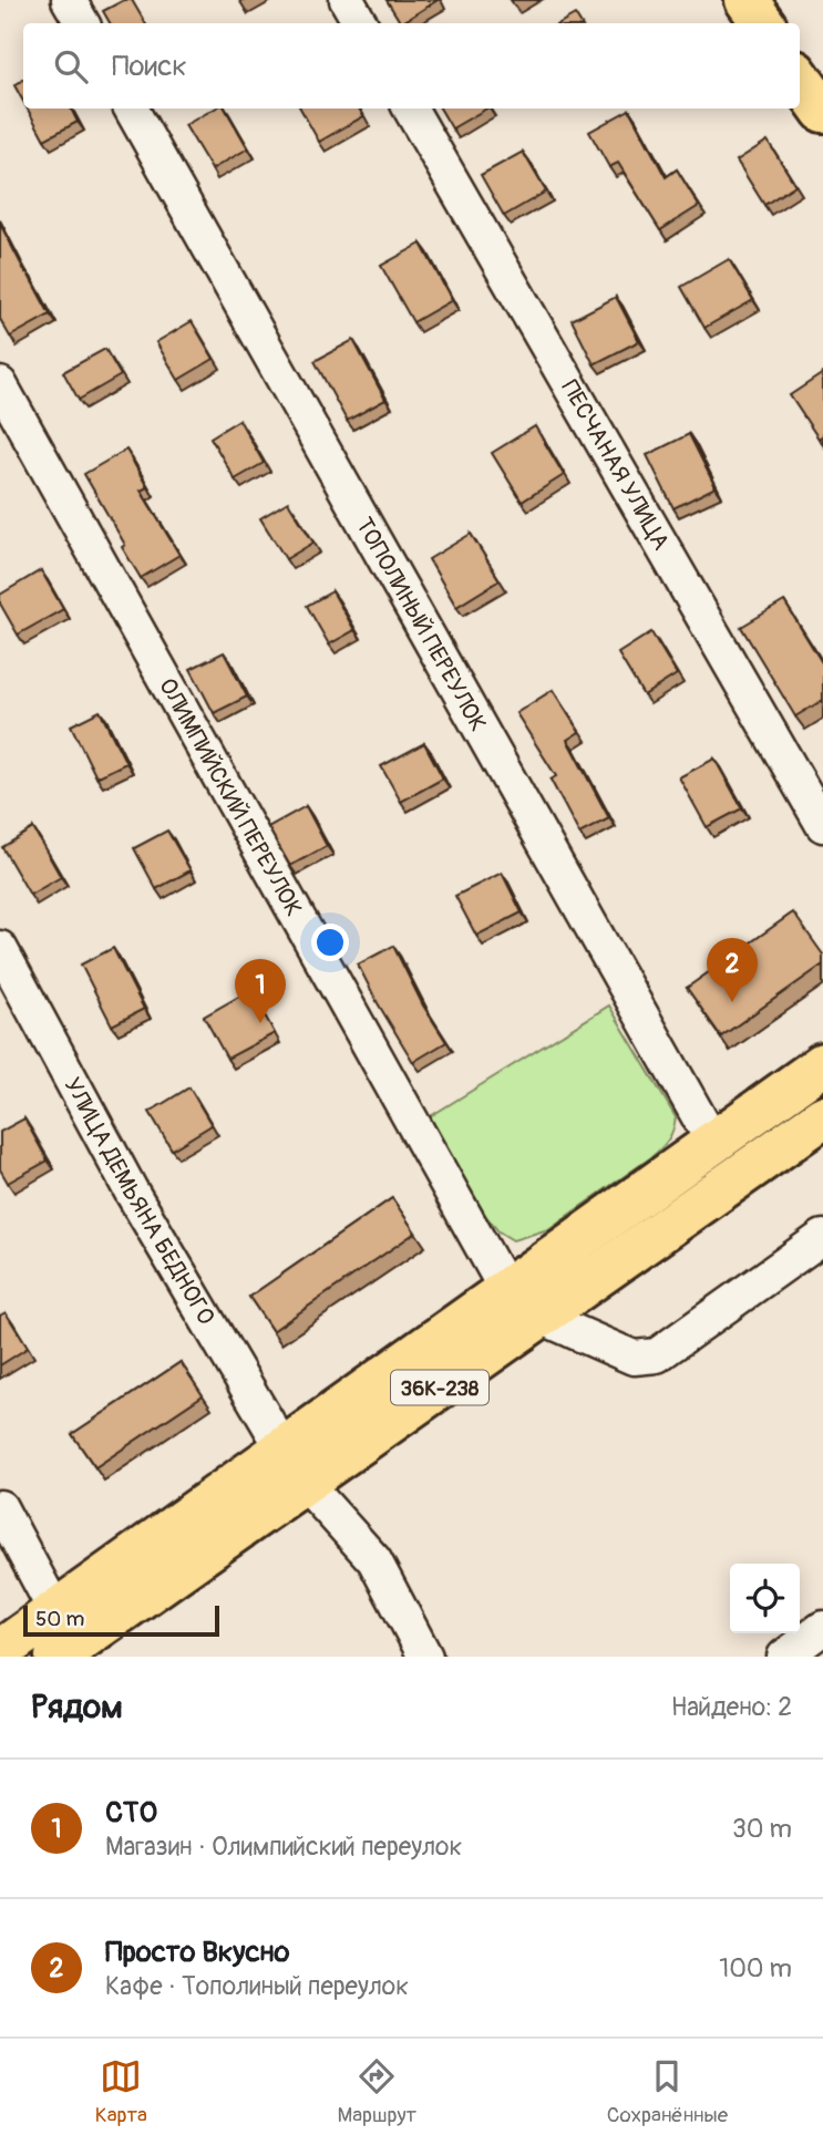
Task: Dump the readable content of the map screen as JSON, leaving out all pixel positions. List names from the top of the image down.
{
  "streets": {
    "main road": ["36К-238"],
    "street": [
      "ПЕСЧАНАЯ УЛИЦА",
      "ТОПОЛИНЫЙ ПЕРЕУЛОК",
      "ОЛИМПИЙСКИЙ ПЕРЕУЛОК",
      "УЛИЦА ДЕМЬЯНА БЕДНОГО"
    ]
  },
  "crossings": [
    ["УЛИЦА ДЕМЬЯНА БЕДНОГО", "36К-238"]
  ],
  "scale_bar": "50 m",
  "page": {
    "search": "Поиск",
    "pins": ["2", "1"],
    "scale": "50 m",
    "heading": ["Рядом", "Найдено: 2"],
    "list": [
      {
        "mark": "1",
        "name": "СТО",
        "note": "Магазин · Олимпийский переулок",
        "value": "30 m"
      },
      {
        "mark": "2",
        "name": "Просто Вкусно",
        "note": "Кафе · Тополиный переулок",
        "value": "100 m"
      }
    ],
    "nav": ["Карта", "Маршрут", "Сохранённые"]
  }
}
